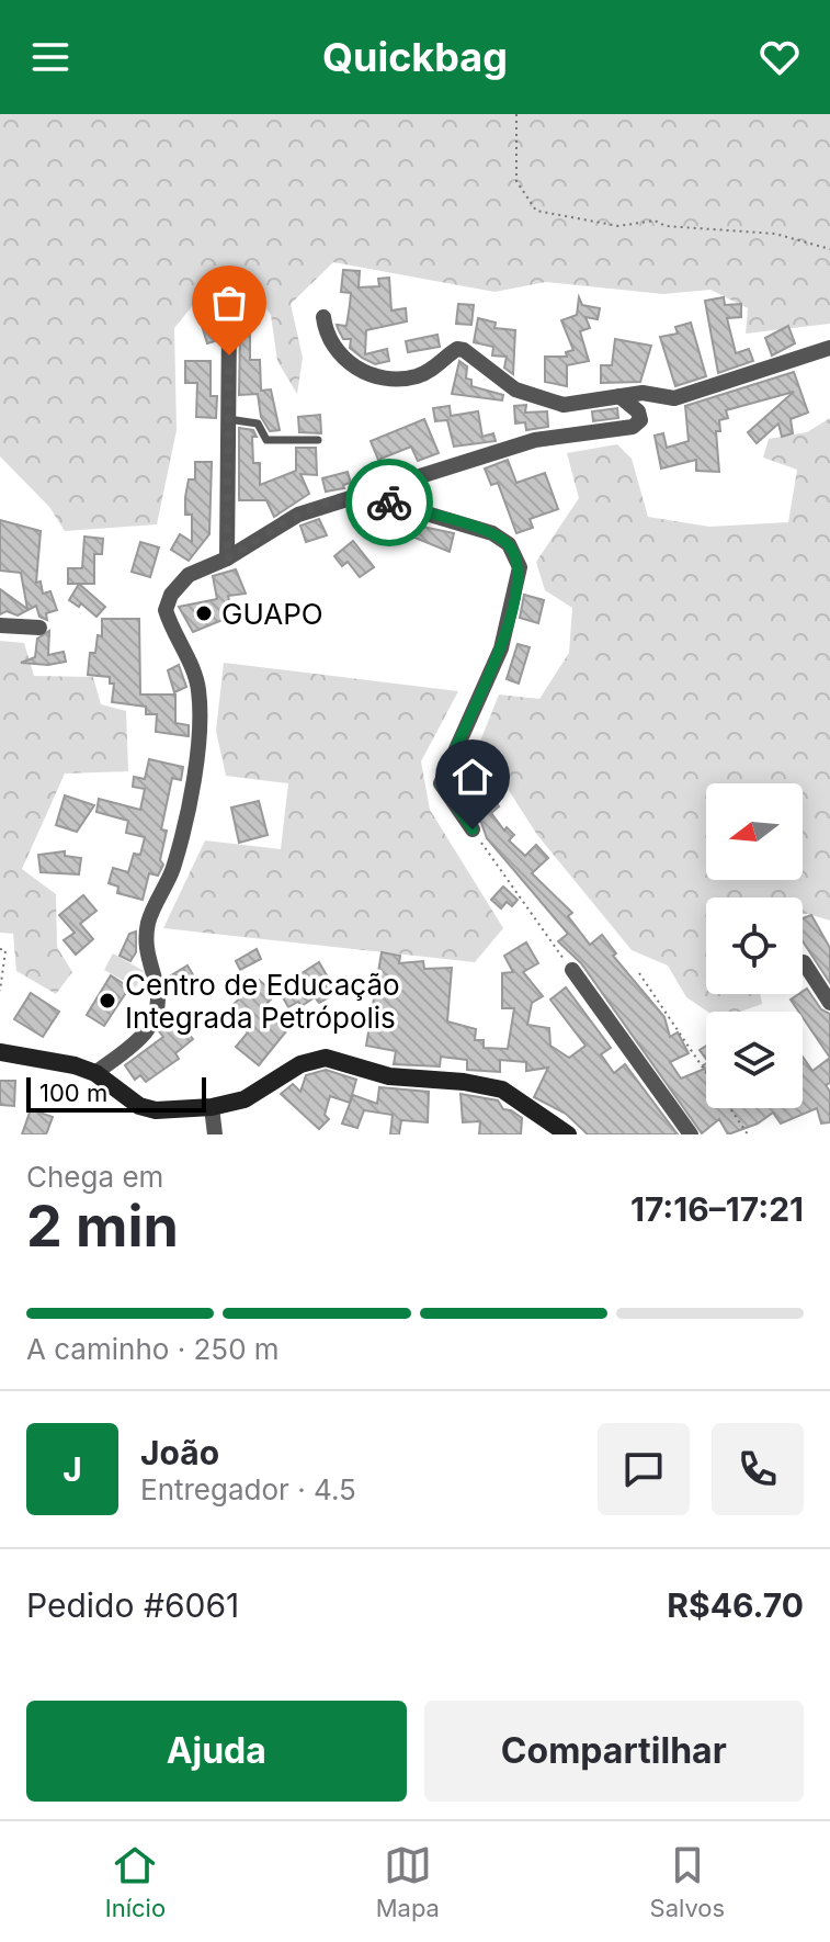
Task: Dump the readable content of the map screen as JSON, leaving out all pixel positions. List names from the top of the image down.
{
  "places": ["GUAPO", "Centro de Educação Integrada Petrópolis"],
  "scale_bar": "100 m",
  "north": "left",
  "page": {
    "header": "Quickbag",
    "scale": "100 m",
    "heading": ["2 min", "Chega em", "17:16–17:21"],
    "panel": [
      "João",
      "Entregador · 4.5",
      "Pedido #6061",
      "R$46.70"
    ],
    "bar": "A caminho · 250 m",
    "round": "J",
    "buttons": ["Ajuda", "Compartilhar"],
    "tabs": ["Início", "Mapa", "Salvos"]
  }
}
